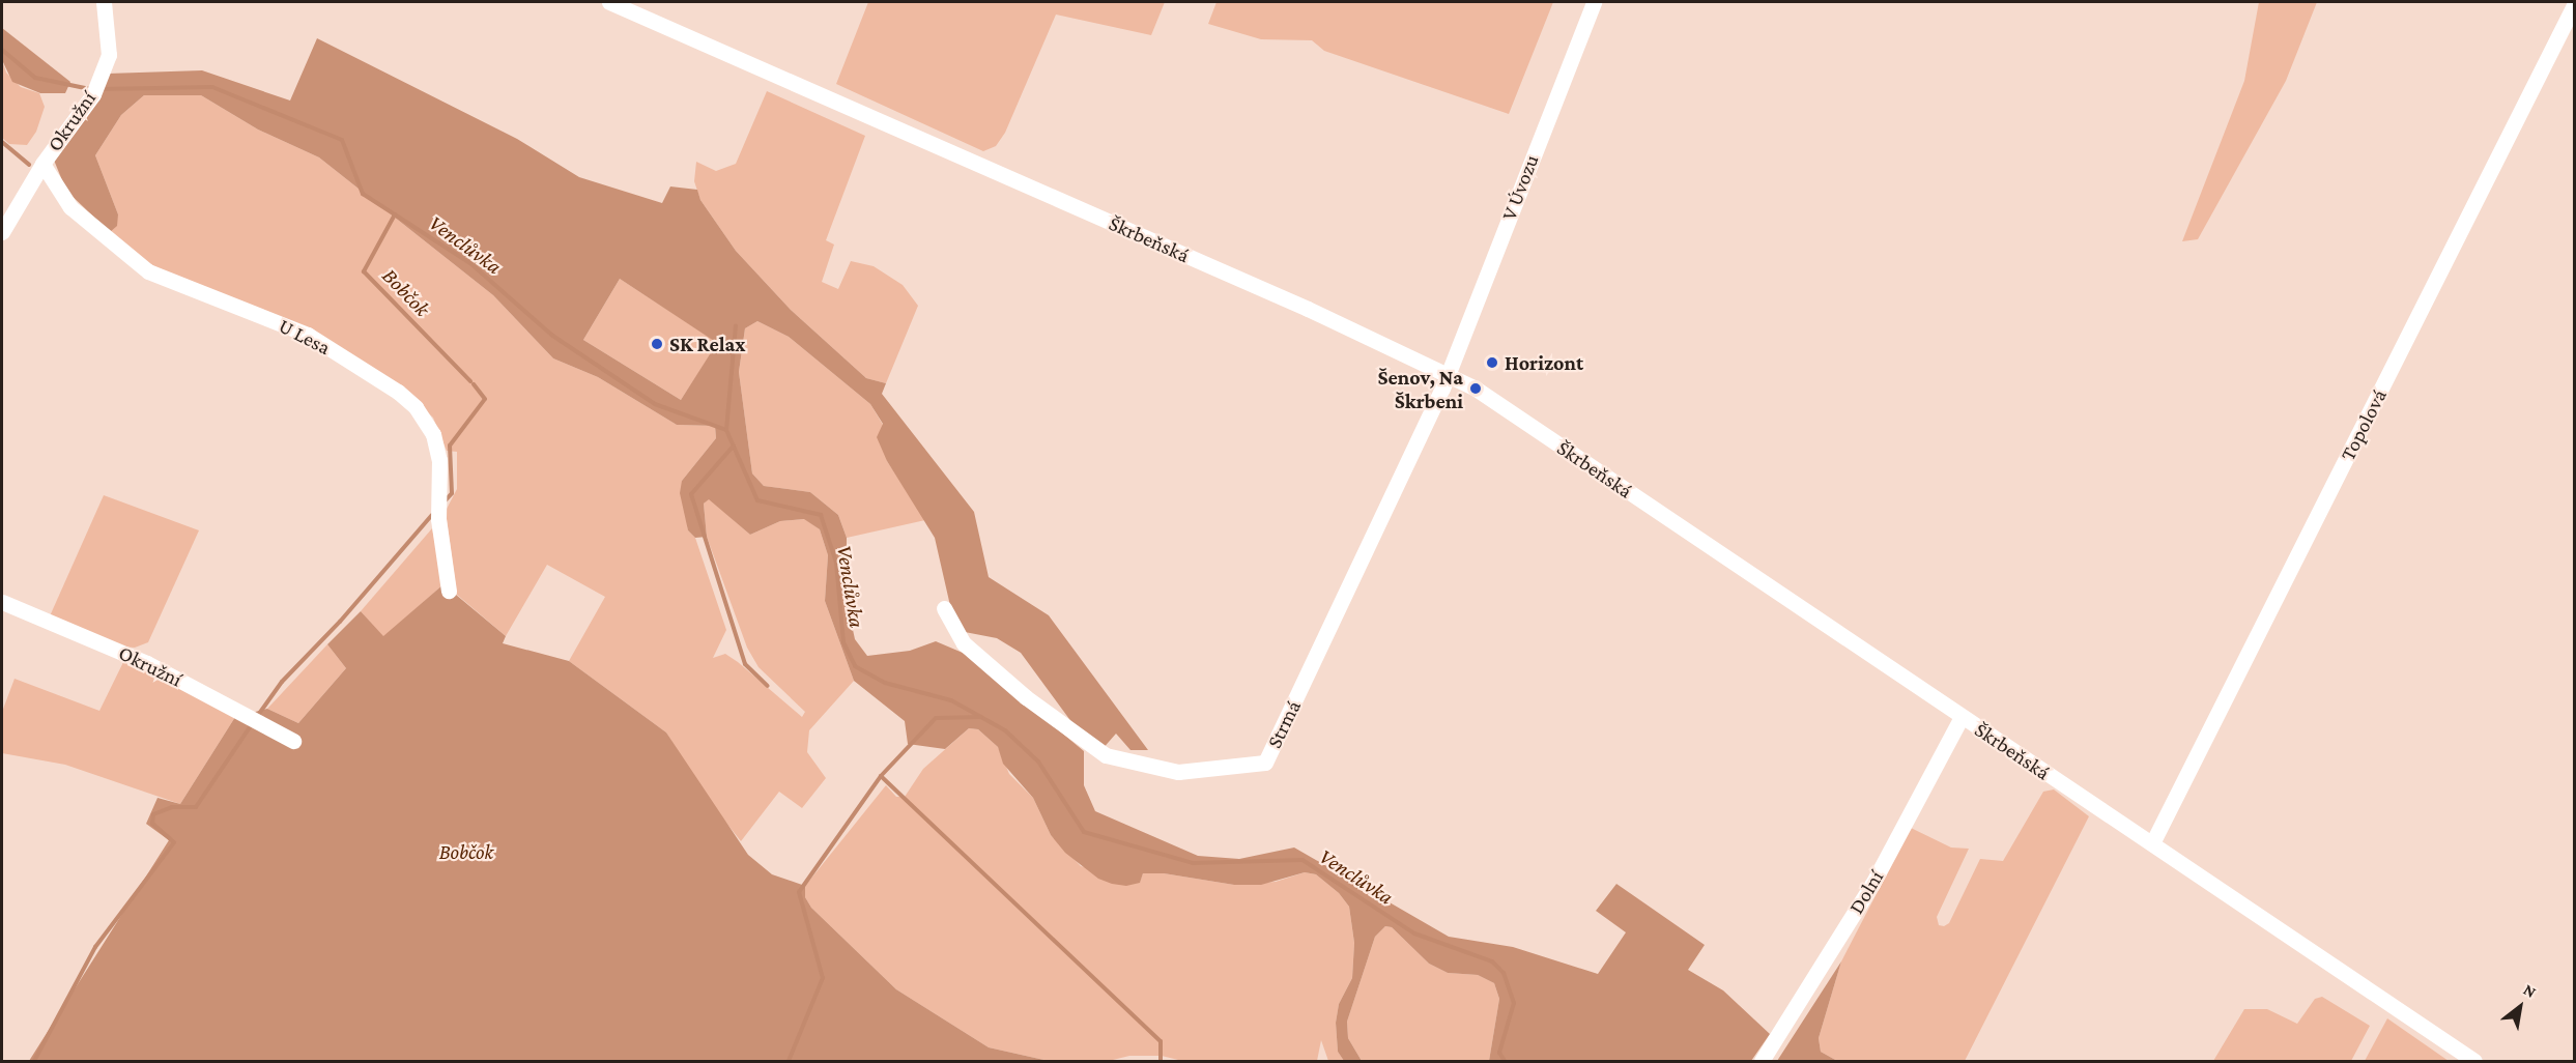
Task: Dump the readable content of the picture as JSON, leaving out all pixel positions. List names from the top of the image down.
{
  "streets": {
    "street": [
      "Okružní",
      "V Úvozu",
      "Škrbeňská",
      "U Lesa",
      "Topolová",
      "Strmá",
      "Dolní"
    ]
  },
  "crossings": [
    ["Okružní", "U Lesa"],
    ["V Úvozu", "Škrbeňská"],
    ["V Úvozu", "Strmá"],
    ["Škrbeňská", "Topolová"],
    ["Škrbeňská", "Strmá"],
    ["Škrbeňská", "Dolní"]
  ],
  "water": ["Venclůvka", "Bobčok"],
  "parks": ["Bobčok"],
  "places": ["SK Relax", "Horizont", "Šenov, Na Škrbeni"],
  "north": "top right"
}
